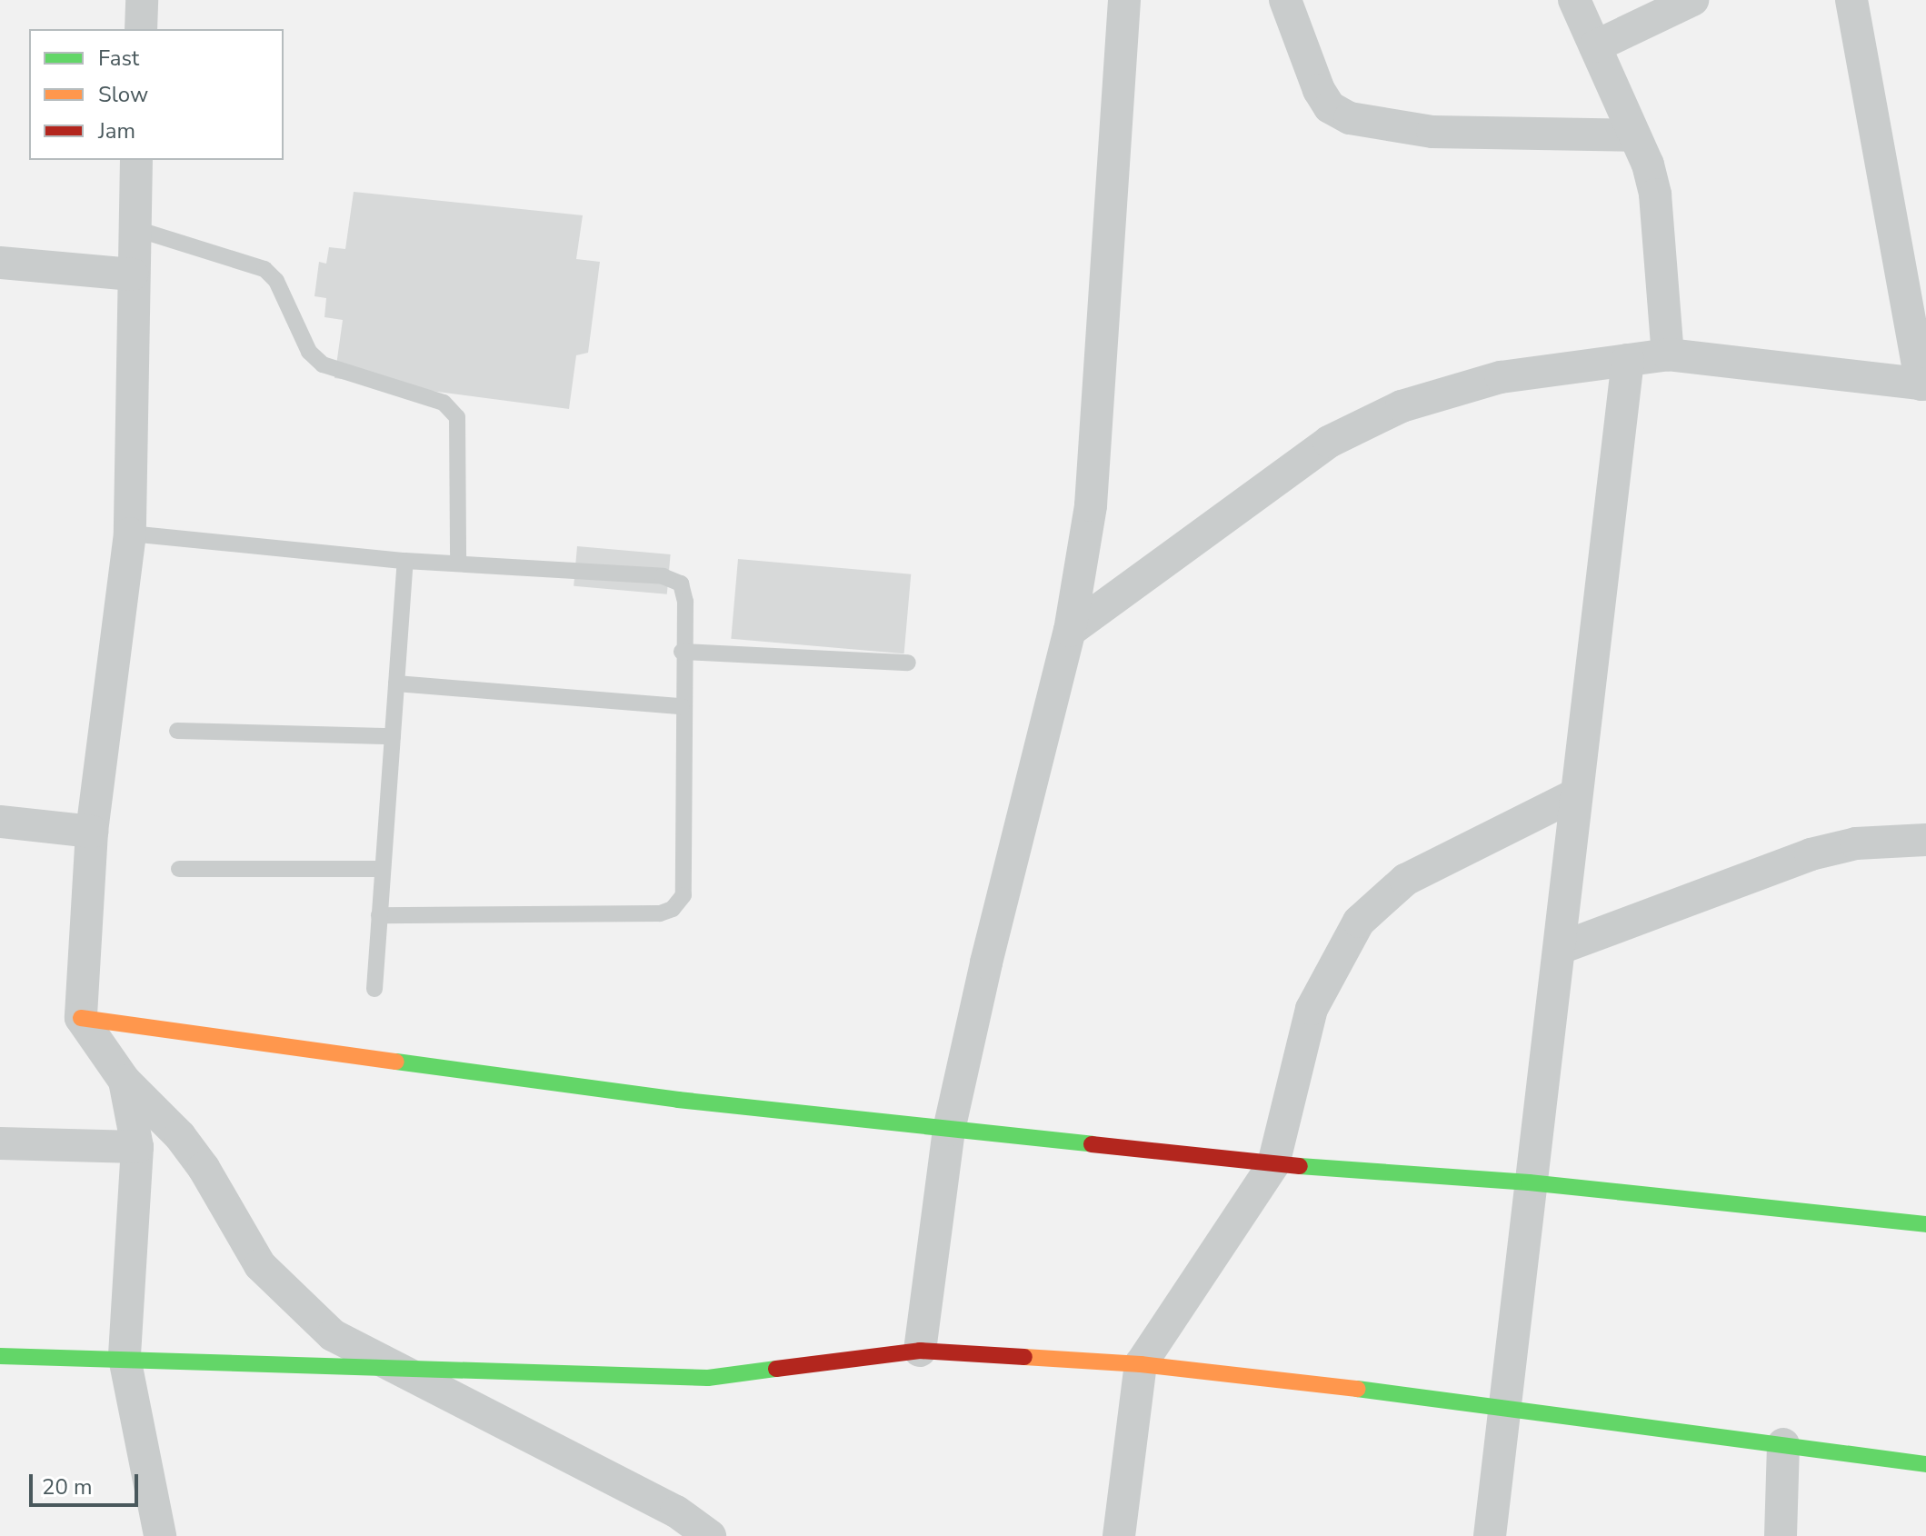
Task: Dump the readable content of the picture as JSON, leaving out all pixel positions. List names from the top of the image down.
{
  "legend": ["Fast", "Slow", "Jam"],
  "scale_bar": "20 m"
}
